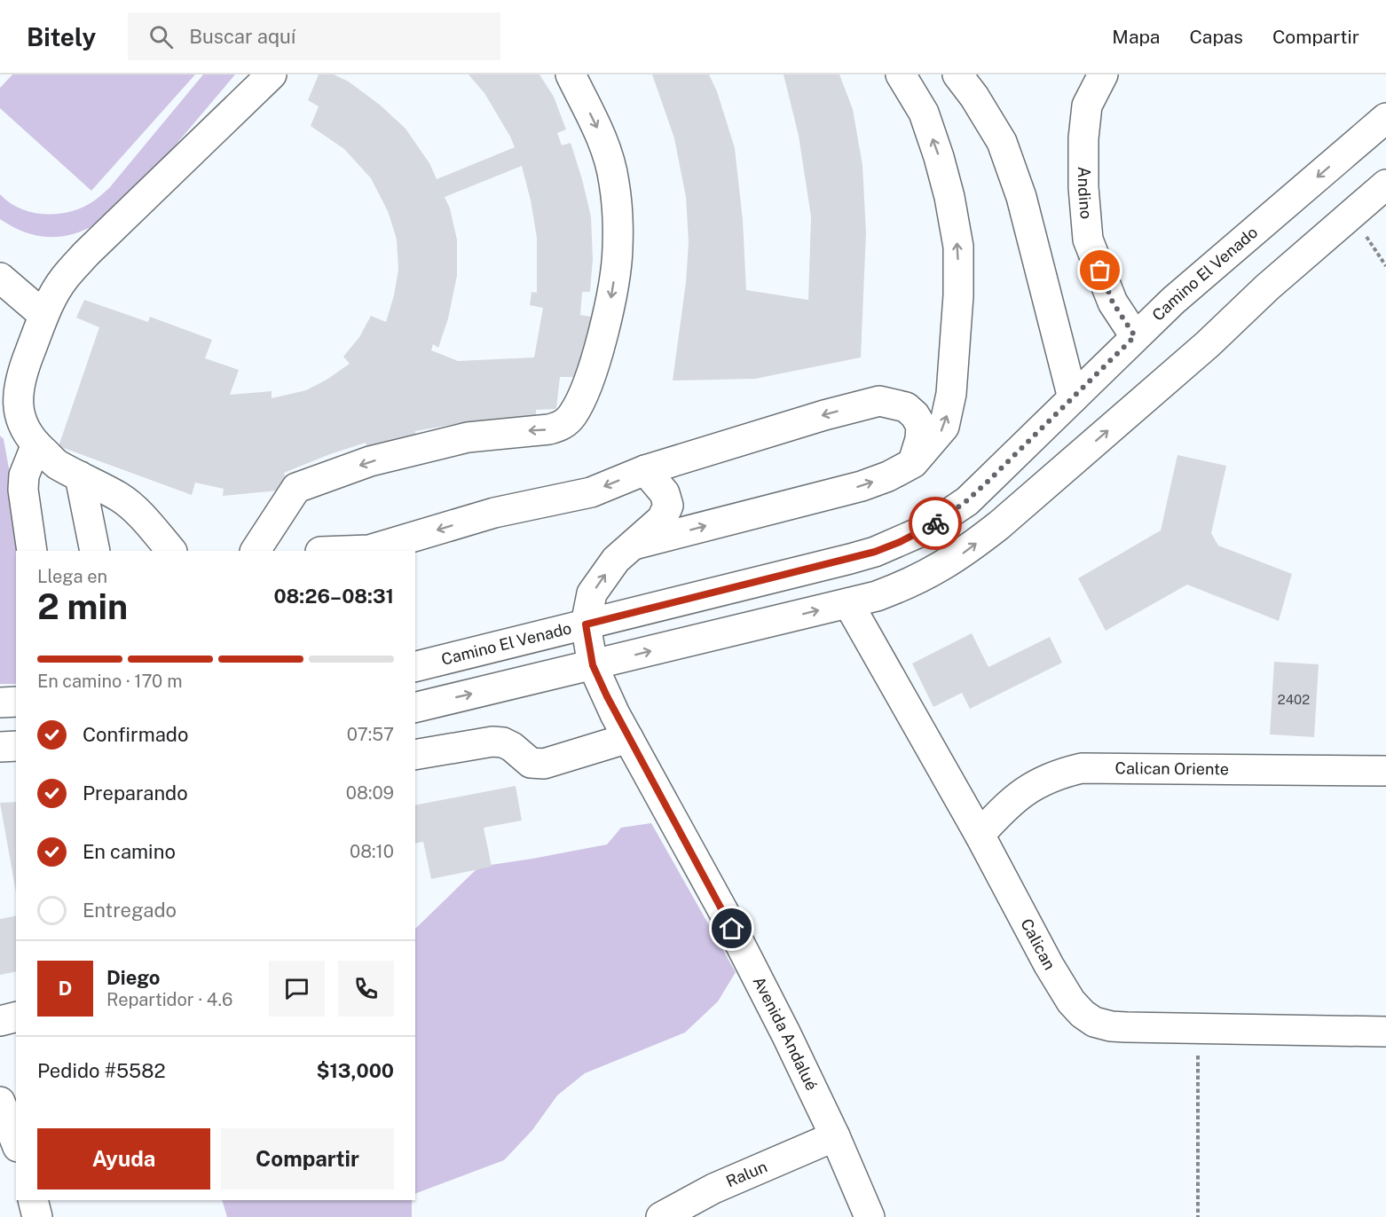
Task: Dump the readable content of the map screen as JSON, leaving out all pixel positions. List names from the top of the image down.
{
  "streets": {
    "street": [
      "Andino",
      "Camino El Venado",
      "Calican Oriente",
      "Calican",
      "Avenida Andalué",
      "Ralun"
    ]
  },
  "crossings": [
    ["Andino", "Camino El Venado"],
    ["Camino El Venado", "Avenida Andalué"],
    ["Calican Oriente", "Calican"],
    ["Avenida Andalué", "Ralun"]
  ],
  "house_numbers": ["2402"],
  "page": {
    "header": "Bitely",
    "search": "Buscar aquí",
    "nav": ["Mapa", "Capas", "Compartir"],
    "heading": ["2 min", "Llega en", "08:26–08:31"],
    "panel": [
      "Diego",
      "Repartidor · 4.6",
      "Pedido #5582",
      "$13,000"
    ],
    "bar": "En camino · 170 m",
    "list": [
      ["Confirmado", "07:57"],
      ["Preparando", "08:09"],
      ["En camino", "08:10"],
      "Entregado"
    ],
    "round": "D",
    "buttons": ["Ayuda", "Compartir"]
  }
}
